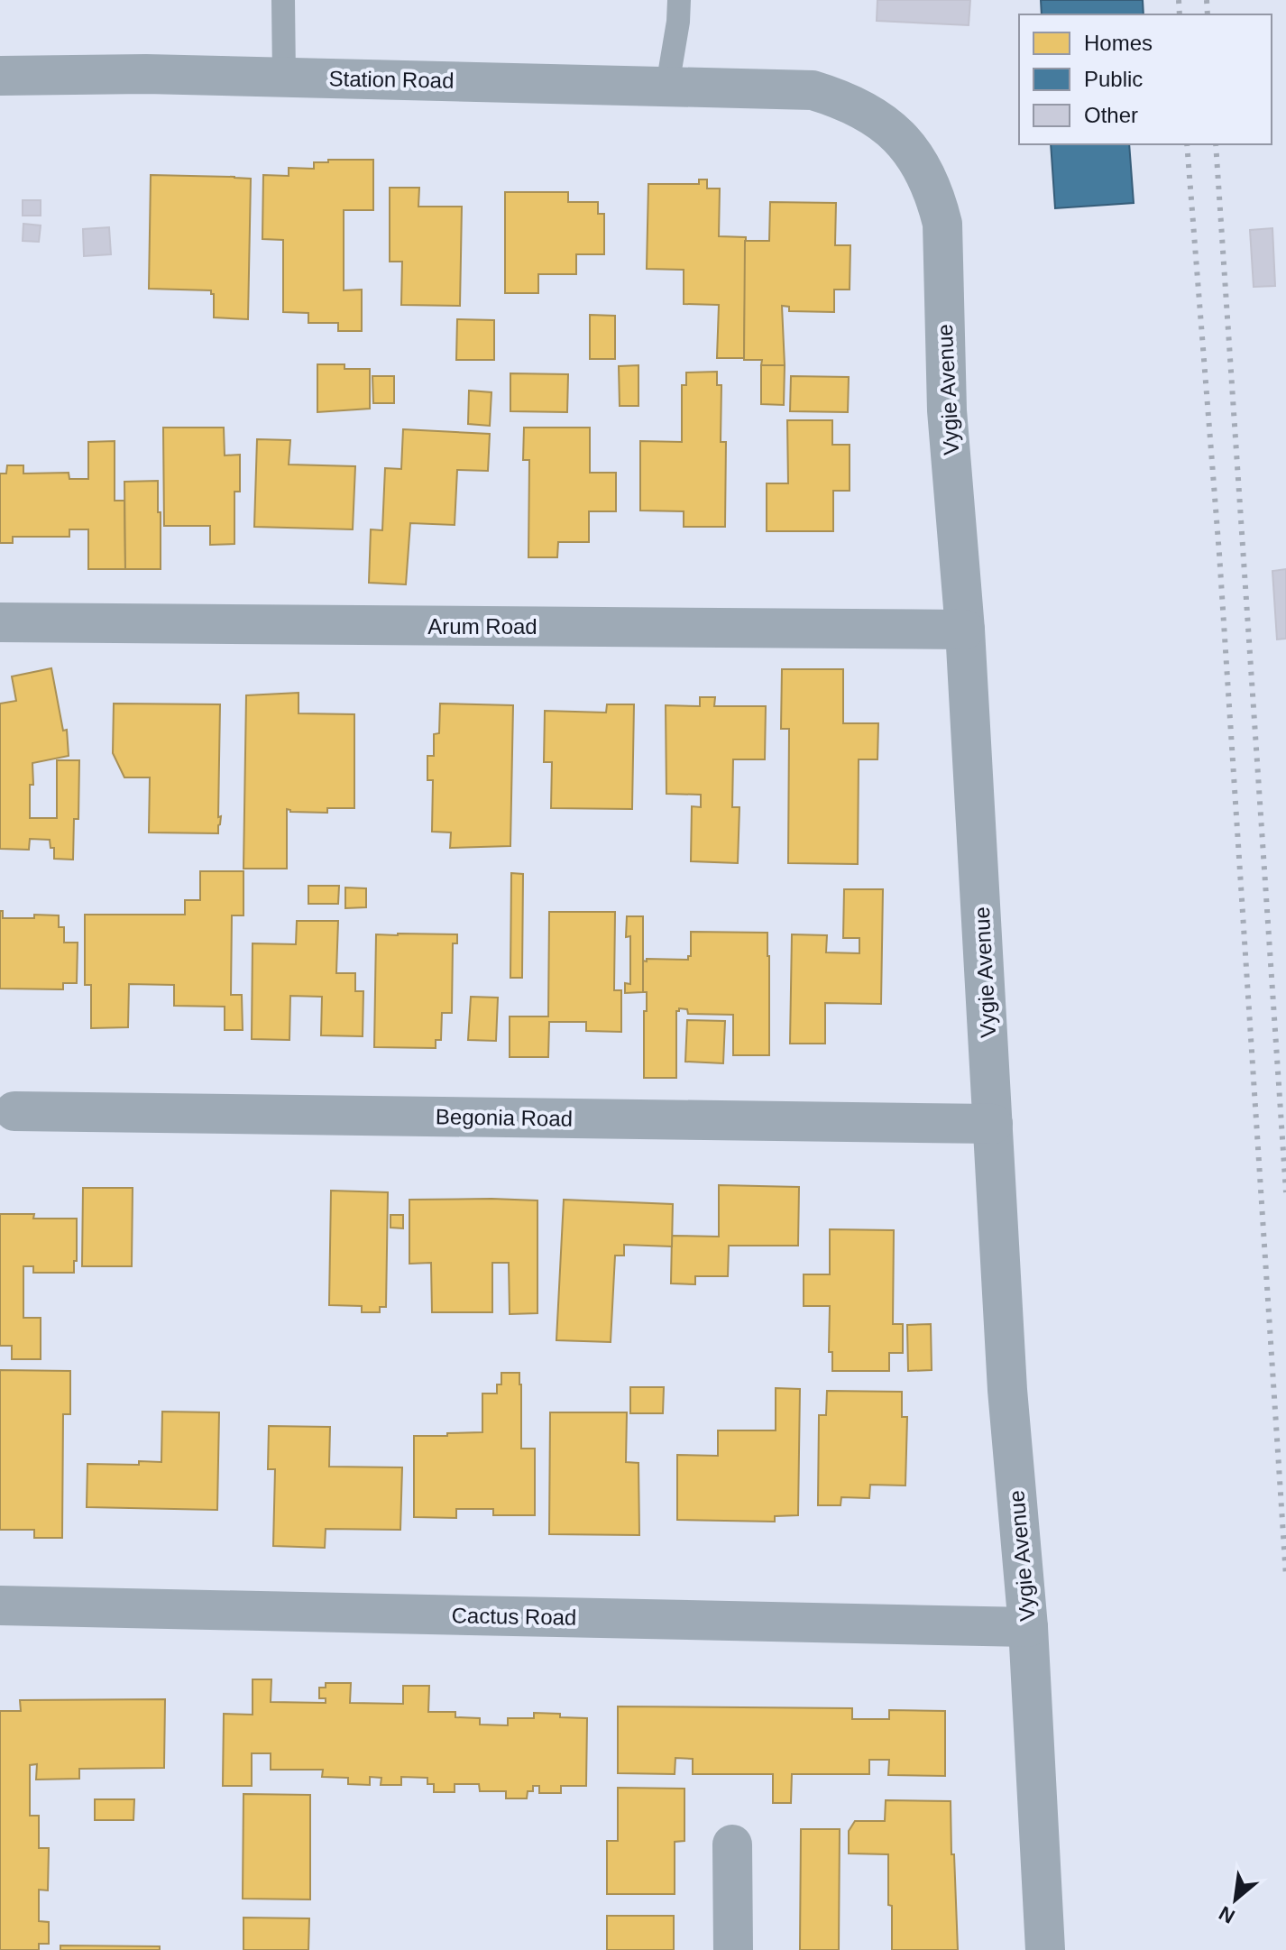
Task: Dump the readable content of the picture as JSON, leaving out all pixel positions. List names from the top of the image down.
{
  "streets": {
    "street": [
      "Station Road",
      "Vygie Avenue",
      "Arum Road",
      "Begonia Road",
      "Cactus Road"
    ]
  },
  "crossings": [
    ["Station Road", "Vygie Avenue"],
    ["Vygie Avenue", "Arum Road"],
    ["Vygie Avenue", "Begonia Road"],
    ["Vygie Avenue", "Cactus Road"]
  ],
  "legend": ["Homes", "Public", "Other"],
  "north": "bottom left"
}
